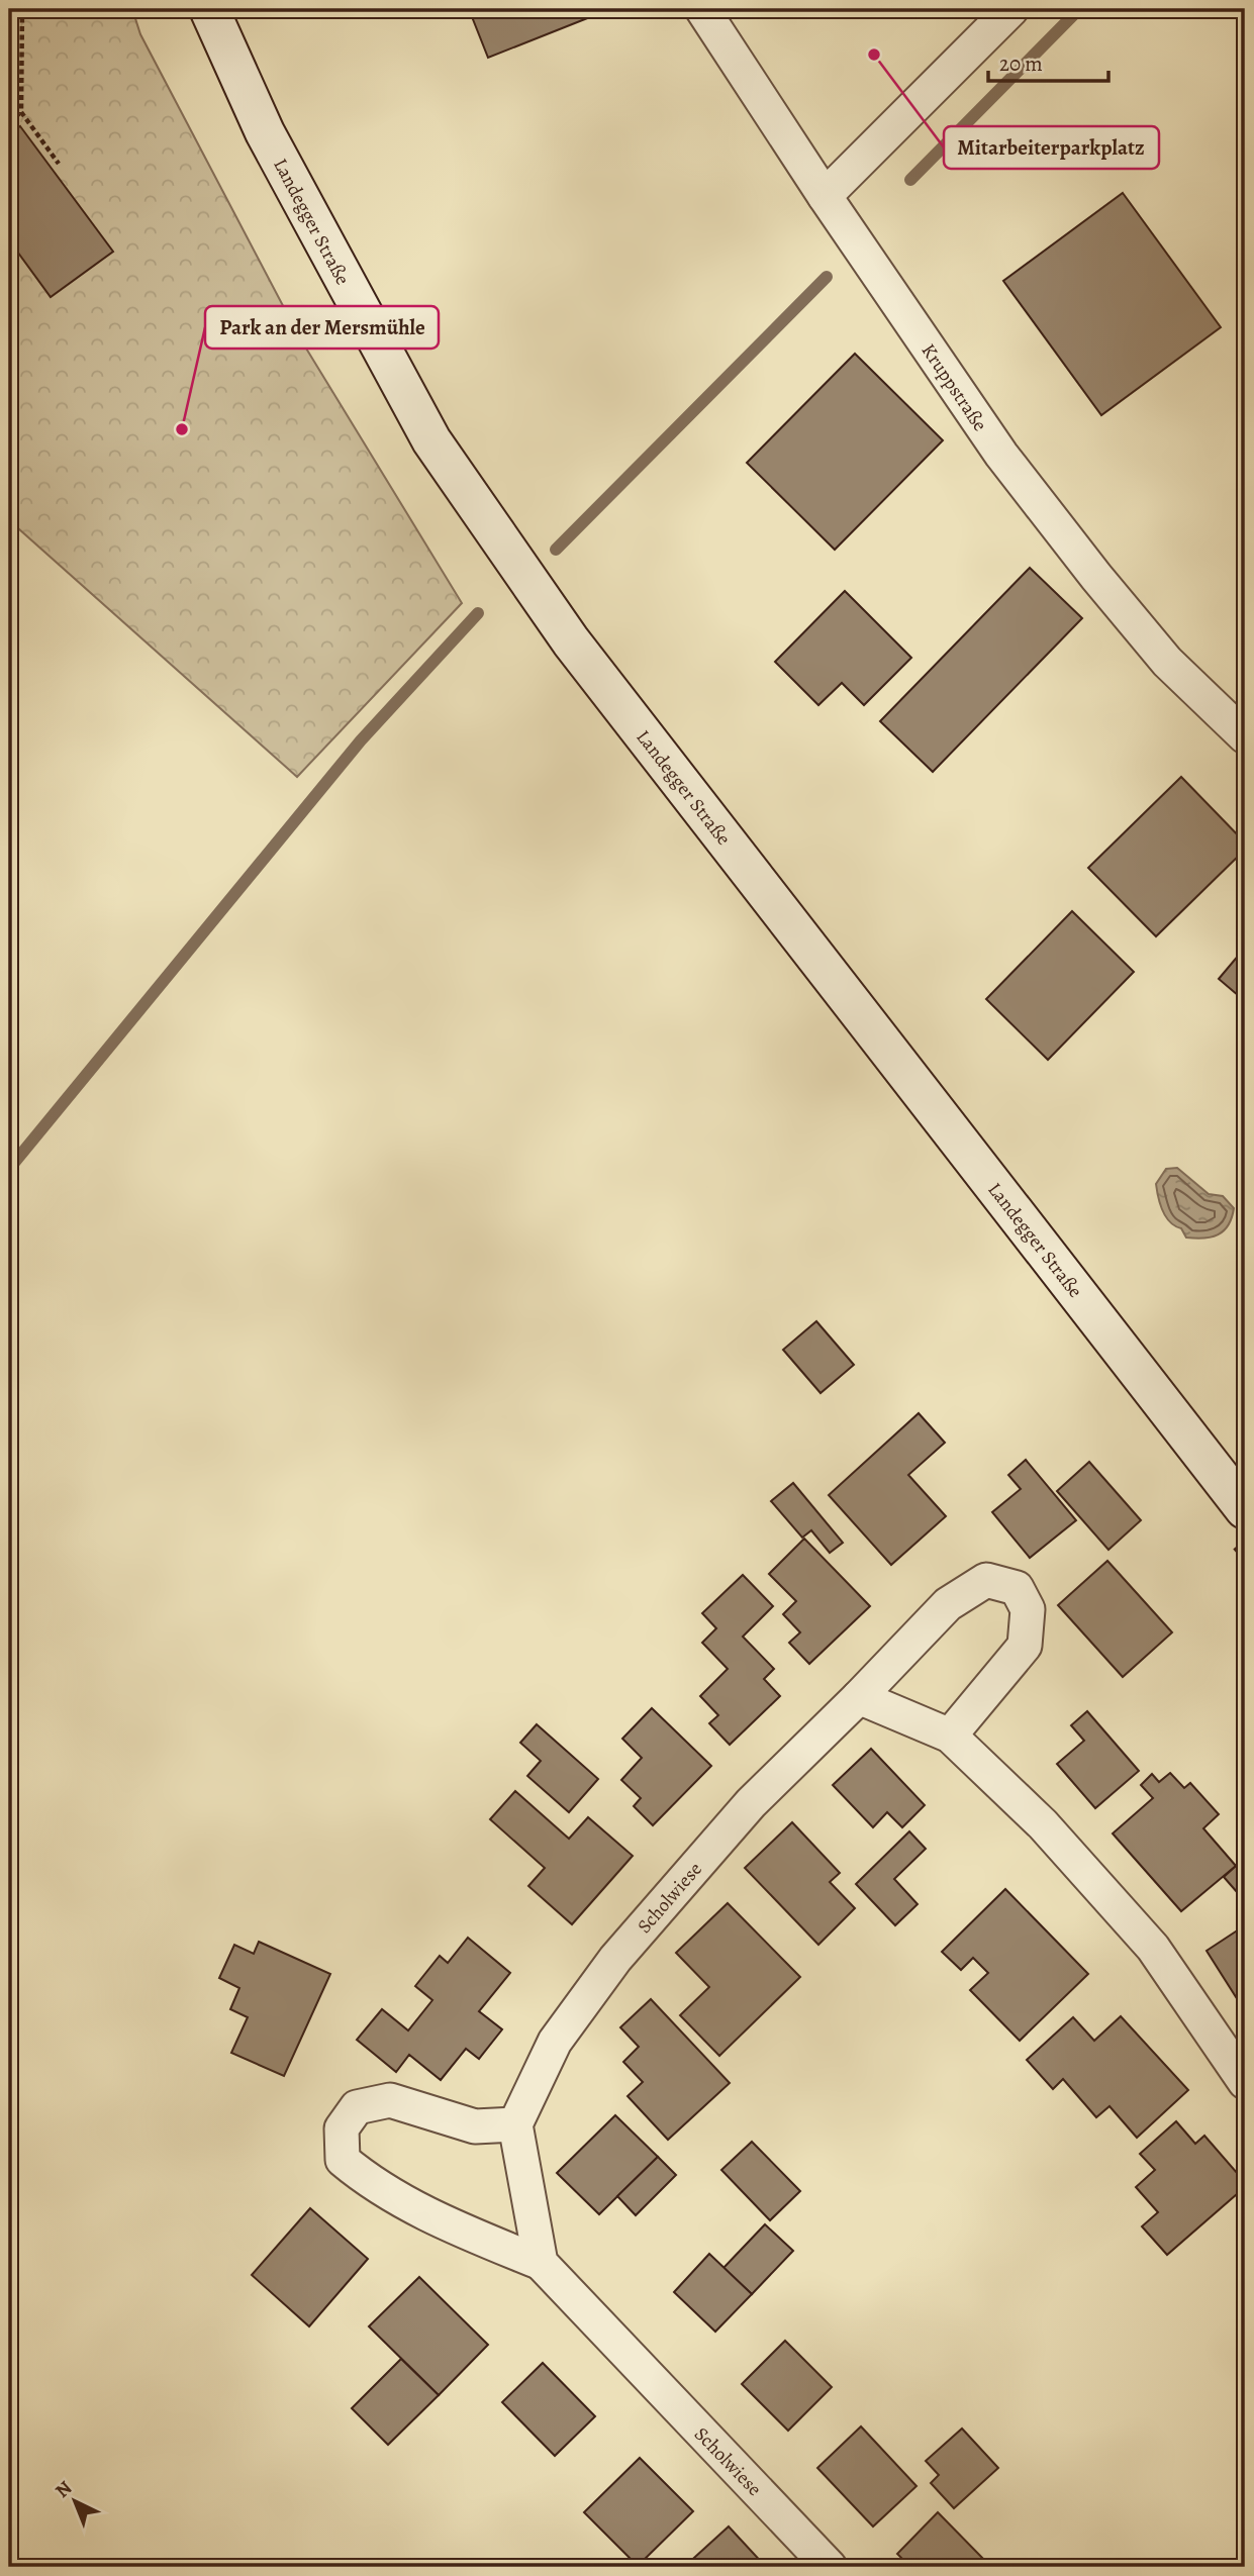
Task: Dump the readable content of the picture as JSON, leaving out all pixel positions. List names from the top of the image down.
{
  "streets": {
    "main road": ["Landegger Straße"],
    "street": ["Kruppstraße", "Scholwiese"]
  },
  "places": ["Mitarbeiterparkplatz", "Park an der Mersmühle"],
  "scale_bar": "20 m",
  "north": "top left"
}
